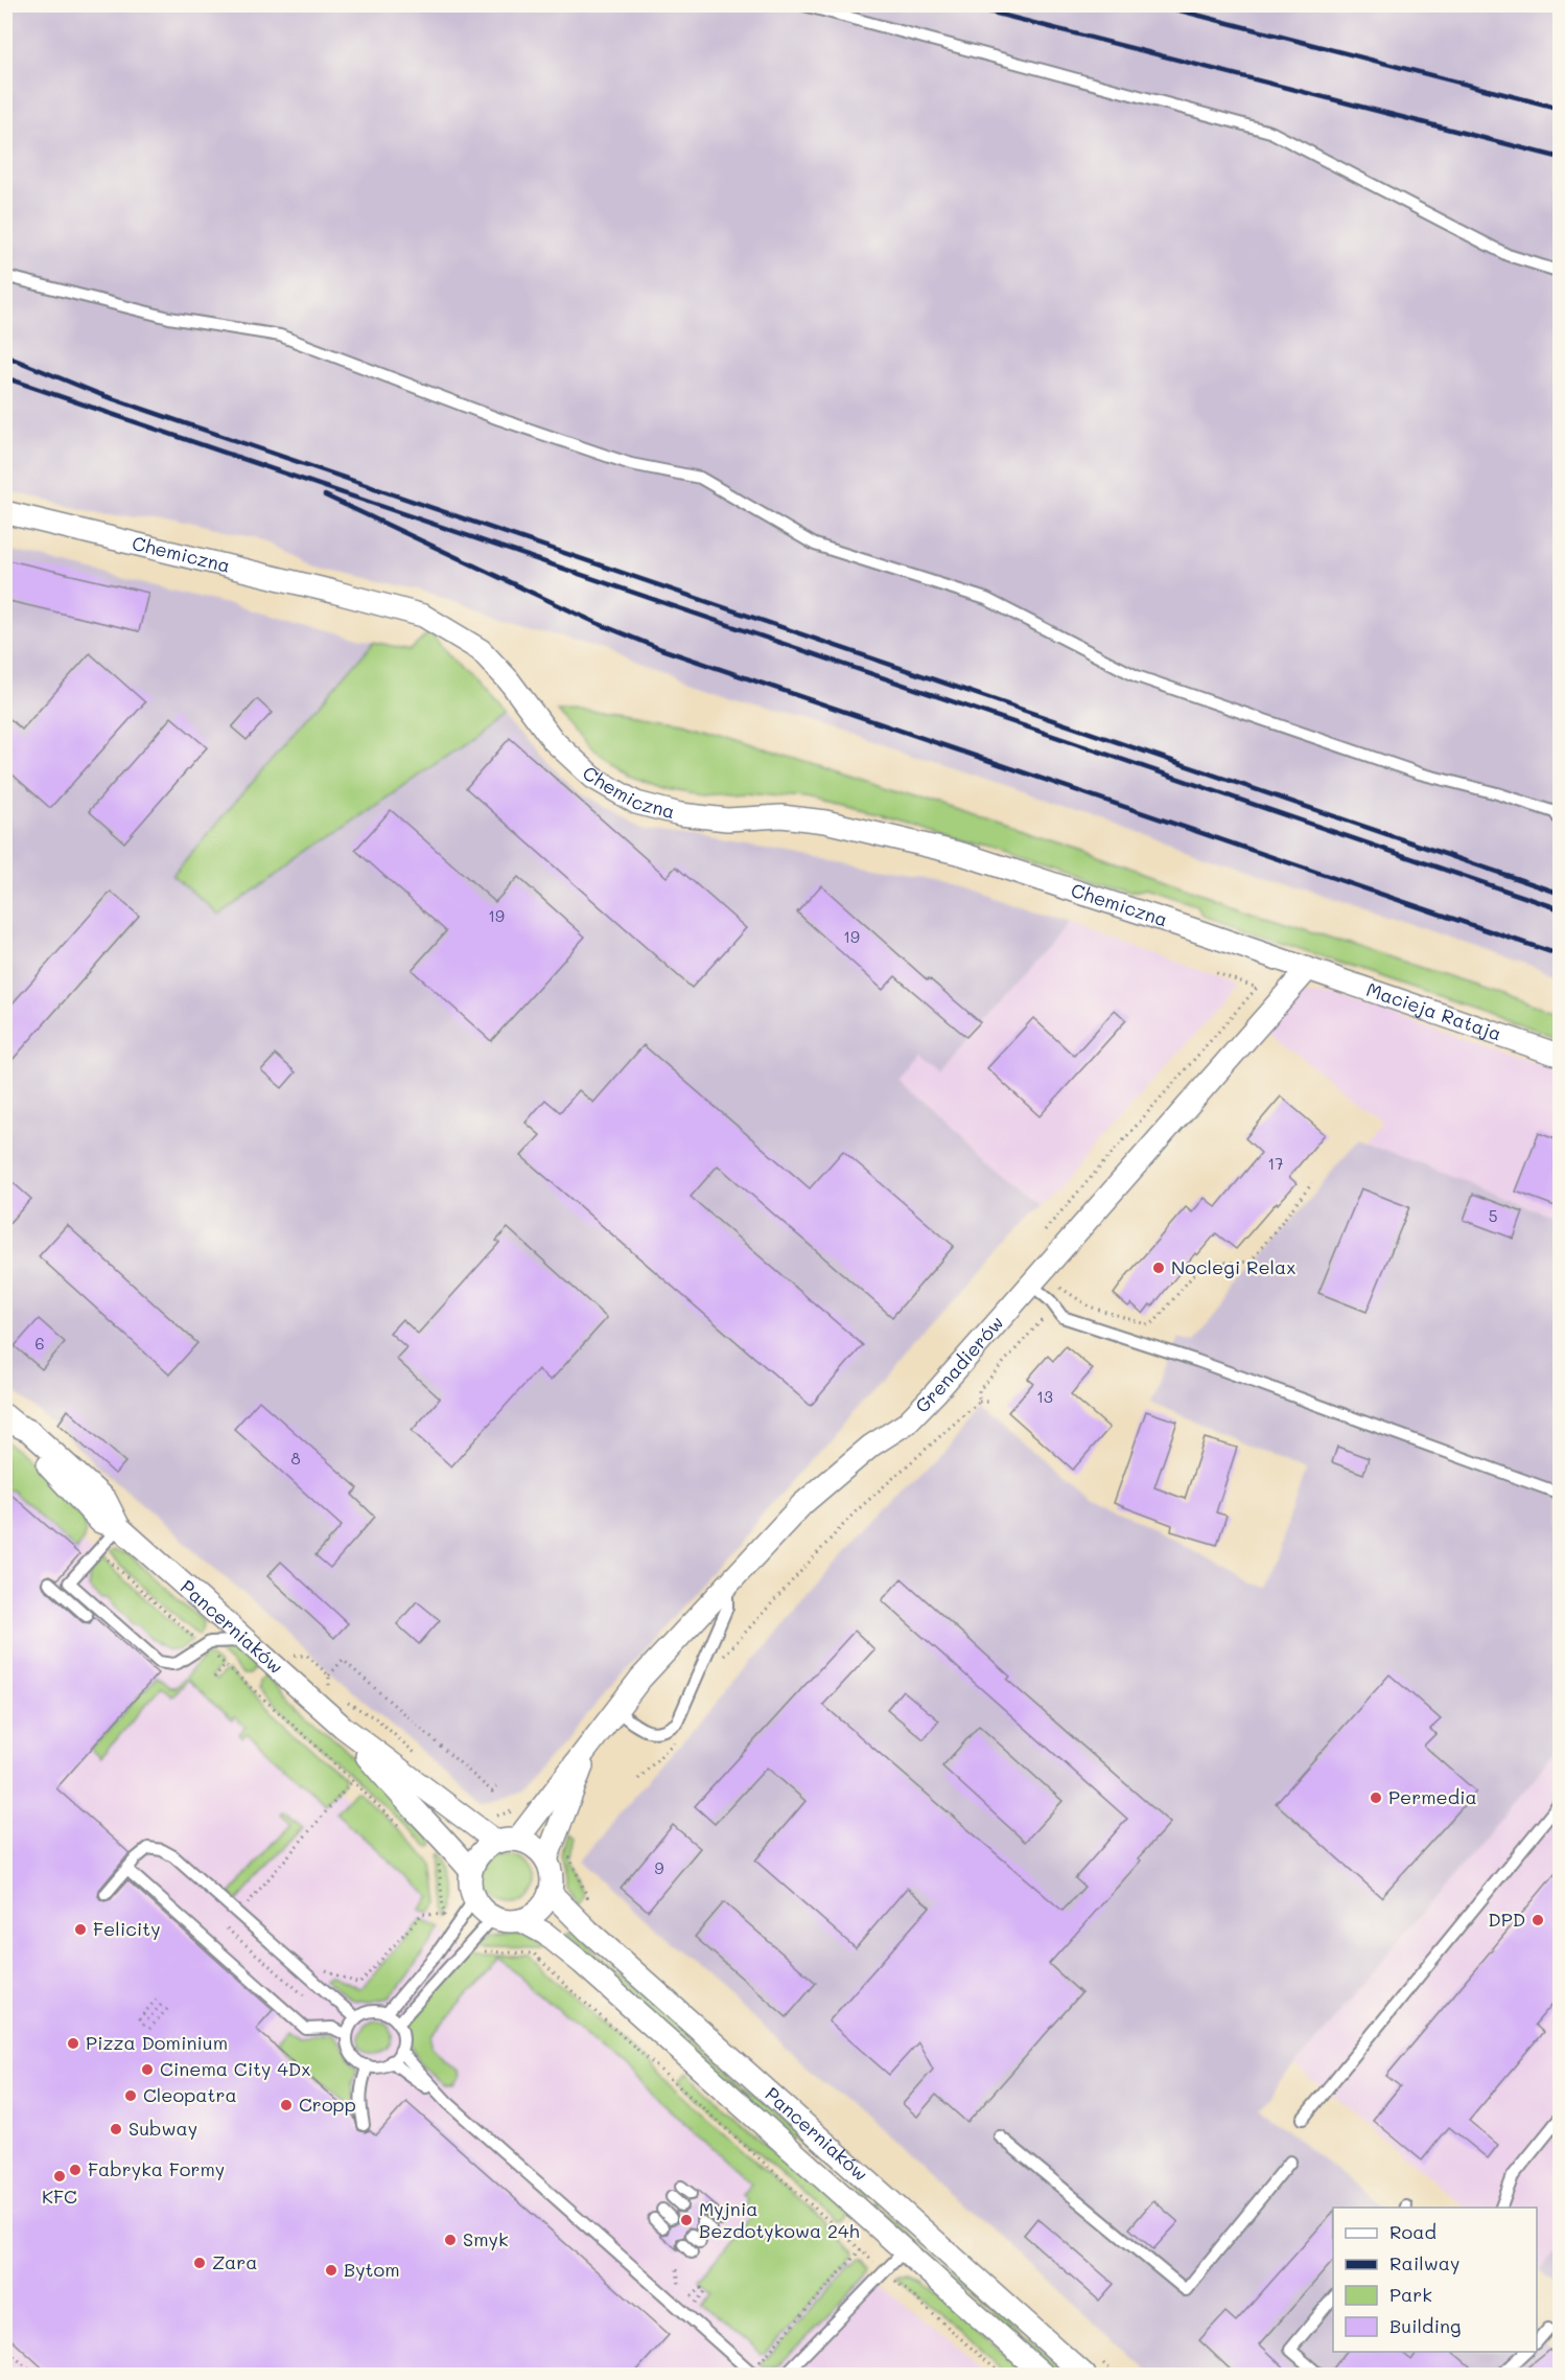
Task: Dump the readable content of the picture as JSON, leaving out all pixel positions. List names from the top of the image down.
{
  "streets": {
    "street": [
      "Chemiczna",
      "Macieja Rataja",
      "Grenadierów",
      "Pancerniaków"
    ]
  },
  "crossings": [
    ["Chemiczna", "Macieja Rataja"],
    ["Chemiczna", "Grenadierów"],
    ["Macieja Rataja", "Grenadierów"]
  ],
  "places": [
    "Noclegi Relax",
    "Permedia",
    "DPD",
    "Felicity",
    "Pizza Dominium",
    "Cinema City 4Dx",
    "Cleopatra",
    "Cropp",
    "Subway",
    "Fabryka Formy",
    "KFC",
    "Myjnia Bezdotykowa 24h",
    "Smyk",
    "Zara",
    "Bytom"
  ],
  "house_numbers": [
    "19",
    "19",
    "17",
    "5",
    "6",
    "13",
    "8",
    "9"
  ],
  "legend": [
    "Road",
    "Railway",
    "Park",
    "Building"
  ]
}
